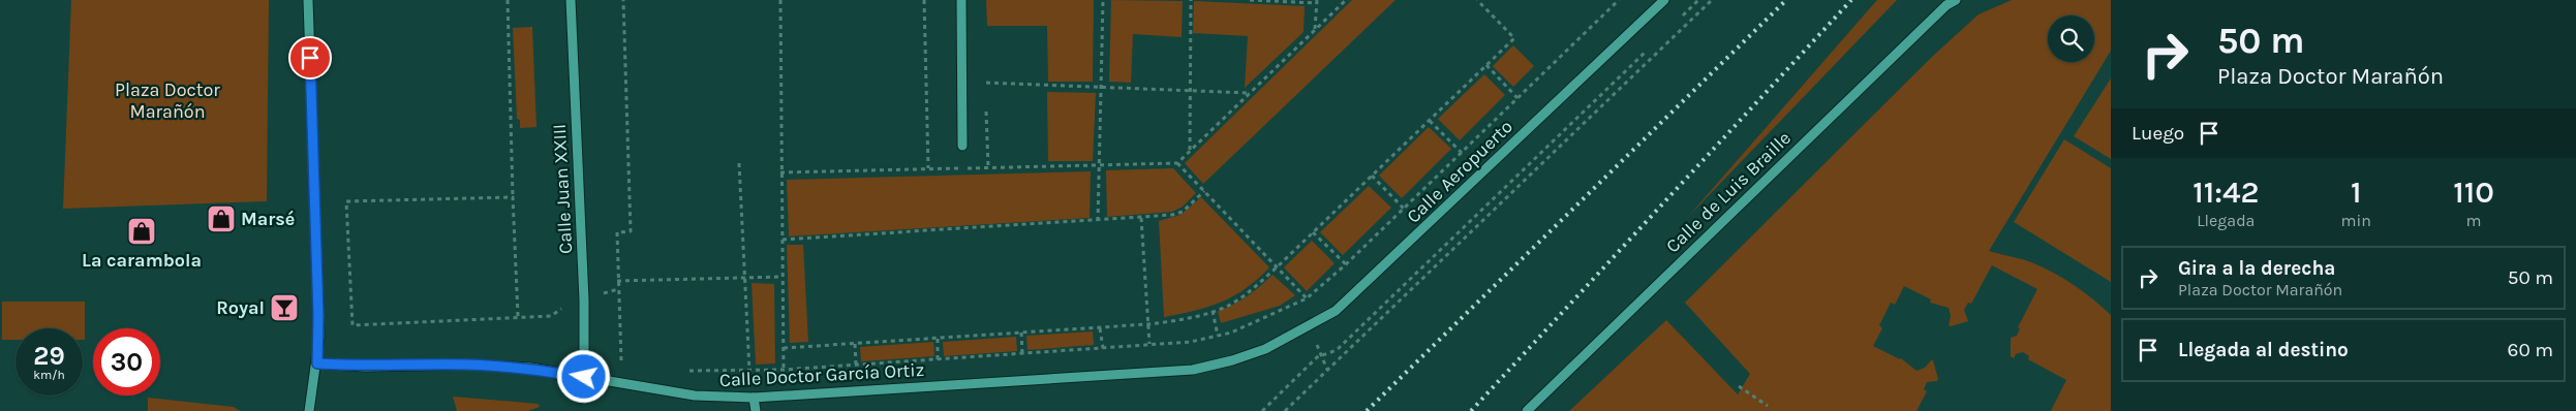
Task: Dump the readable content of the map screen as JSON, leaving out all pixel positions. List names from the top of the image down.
{
  "streets": {
    "street": [
      "Calle Aeropuerto",
      "Calle Juan XXIII",
      "Calle de Luis Braille",
      "Calle Doctor García Ortiz"
    ]
  },
  "crossings": [
    ["Calle Aeropuerto", "Calle Doctor García Ortiz"],
    ["Calle Juan XXIII", "Calle Doctor García Ortiz"]
  ],
  "parks": ["Plaza Doctor Marañón"],
  "places": {
    "shop": ["Marsé", "La carambola"],
    "bar": ["Royal"]
  },
  "page": {
    "turn": ["50 m", "Plaza Doctor Marañón"],
    "then": "Luego",
    "eta": [
      "11:42",
      "Llegada",
      "1",
      "min",
      "110",
      "m"
    ],
    "list": [
      {
        "name": "Gira a la derecha",
        "note": "Plaza Doctor Marañón",
        "value": "50 m"
      },
      {
        "name": "Llegada al destino",
        "value": "60 m"
      }
    ],
    "speed": "29 km/h",
    "limit": "30"
  }
}
